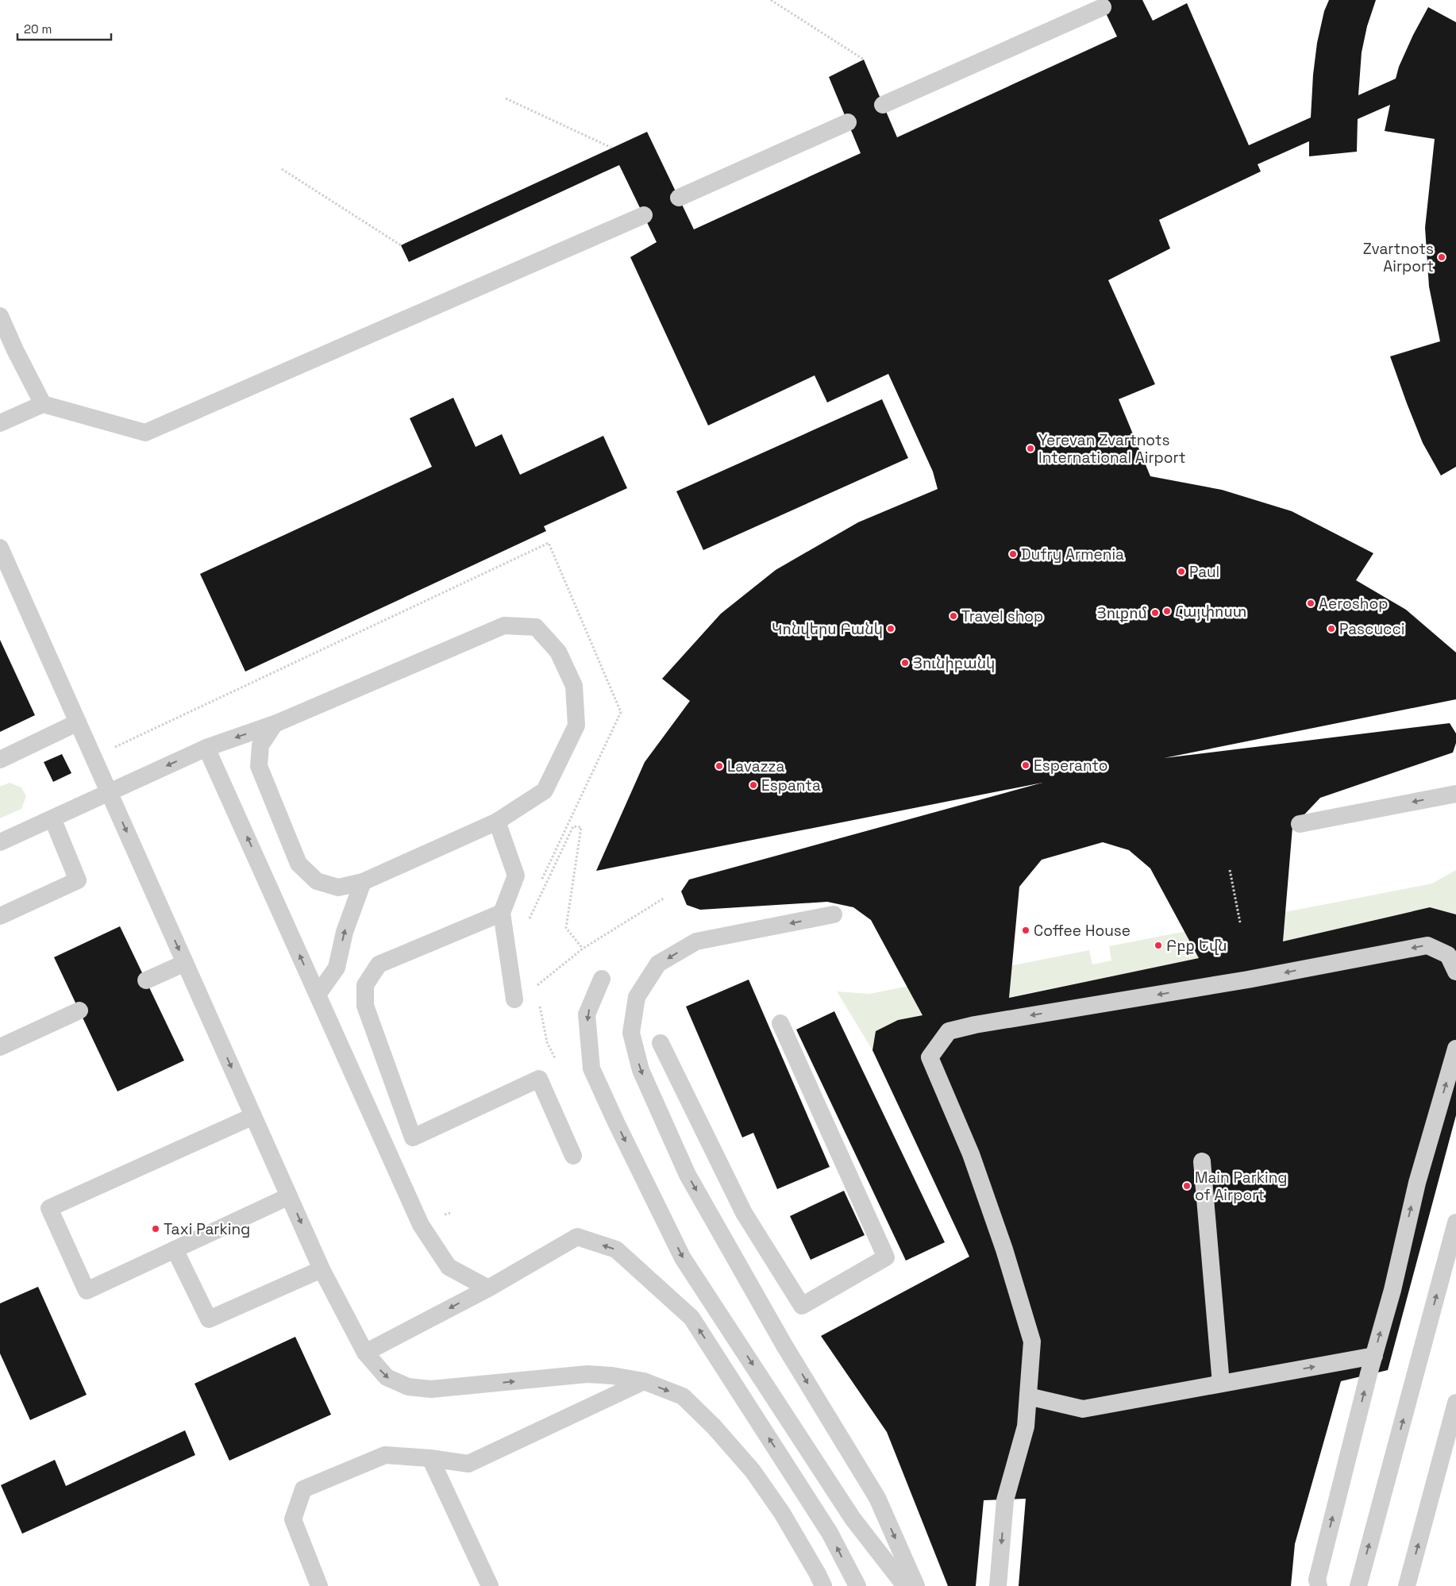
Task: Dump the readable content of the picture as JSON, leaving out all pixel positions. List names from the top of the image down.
{
  "places": [
    "Zvartnots Airport",
    "Yerevan Zvartnots International Airport",
    "Dufry Armenia",
    "Paul",
    "Aeroshop",
    "Հայփոստ",
    "Յուքոմ",
    "Travel shop",
    "Կոնվերս Բանկ",
    "Pascucci",
    "Յունիբանկ",
    "Esperanto",
    "Lavazza",
    "Espanta",
    "Coffee House",
    "Բբք Եվն",
    "Main Parking of Airport",
    "Taxi Parking"
  ],
  "scale_bar": "20 m"
}
